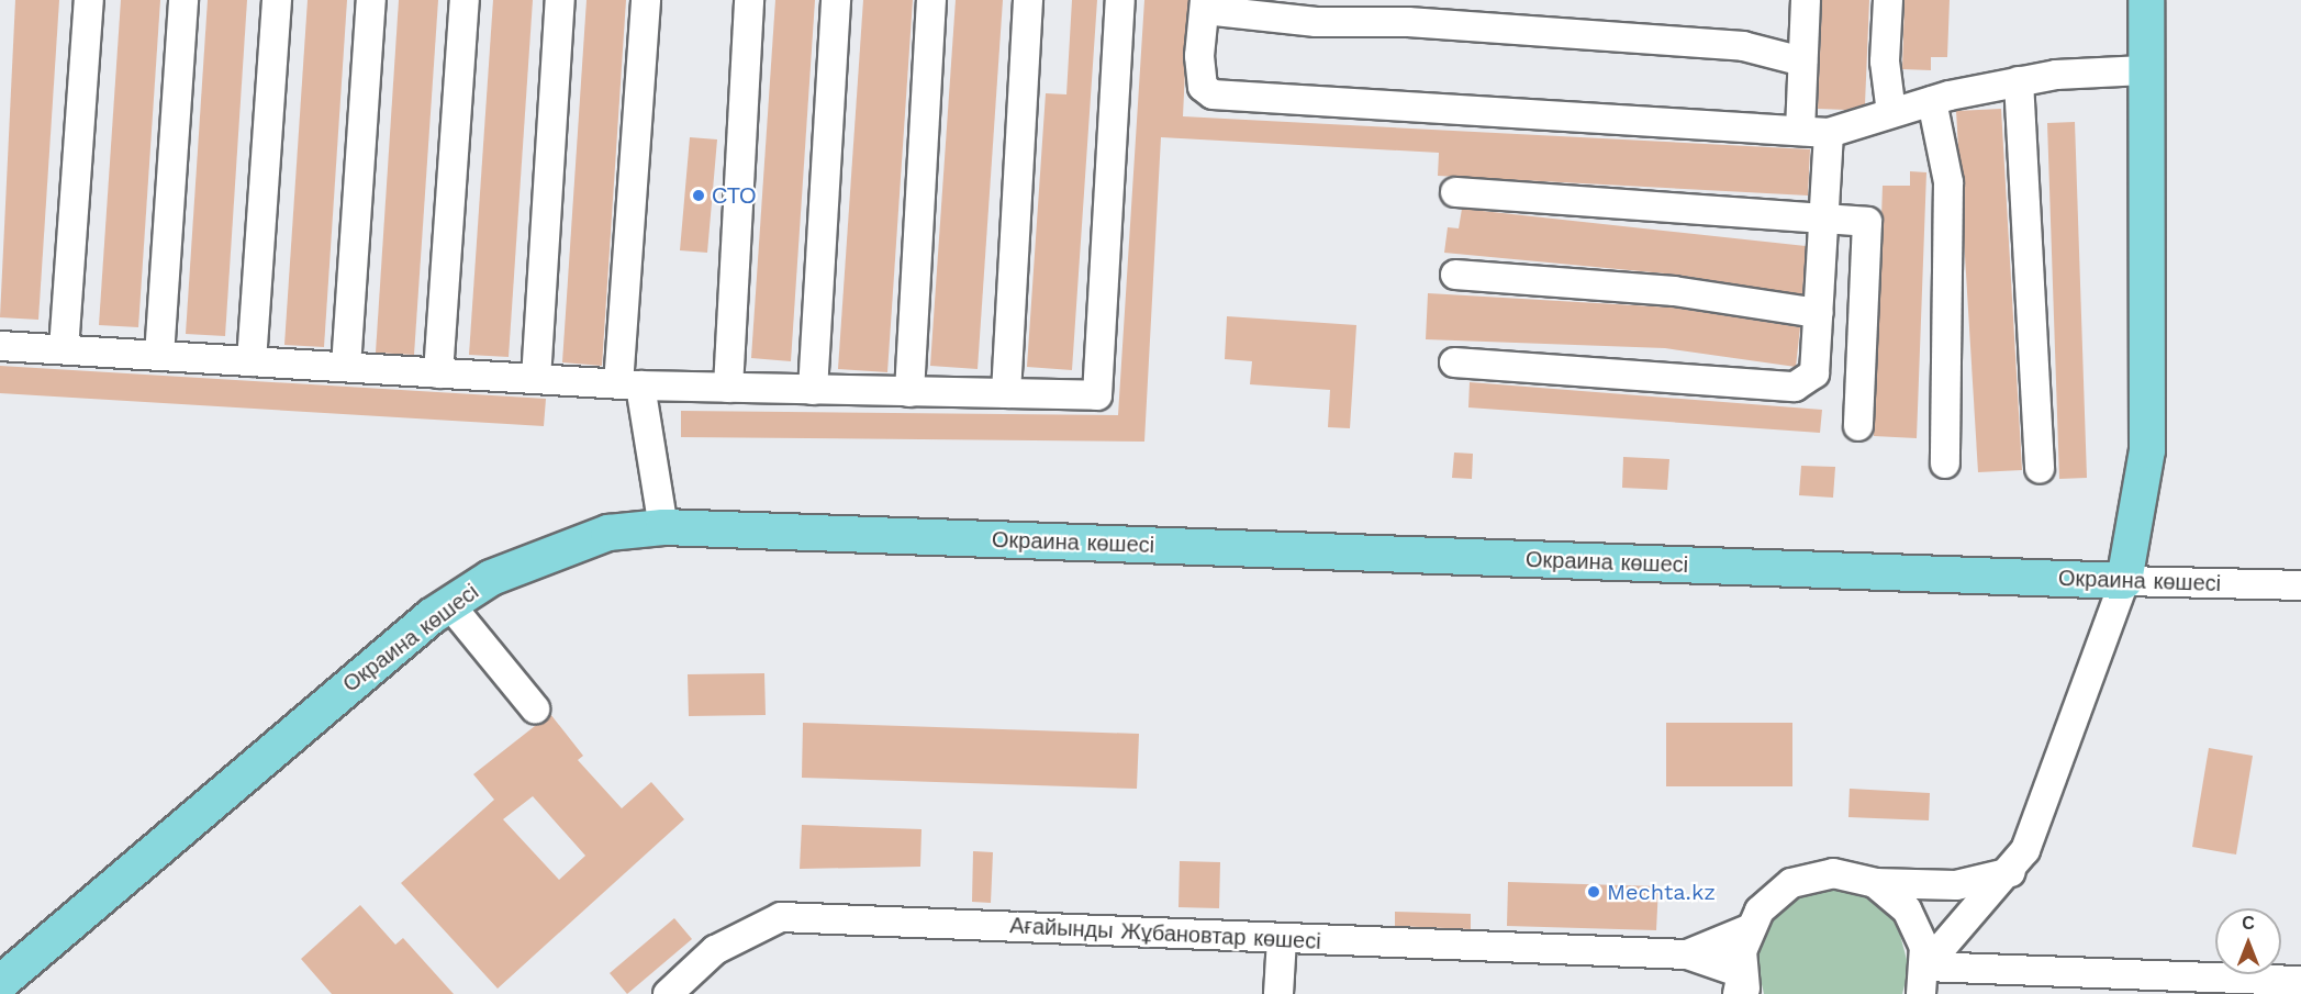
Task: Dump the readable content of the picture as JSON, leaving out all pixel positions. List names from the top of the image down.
{
  "streets": {
    "main road": ["Окраина көшесі"],
    "street": ["Ағайынды Жұбановтар көшесі"]
  },
  "places": ["СТО", "Mechta.kz"],
  "north": "top"
}
